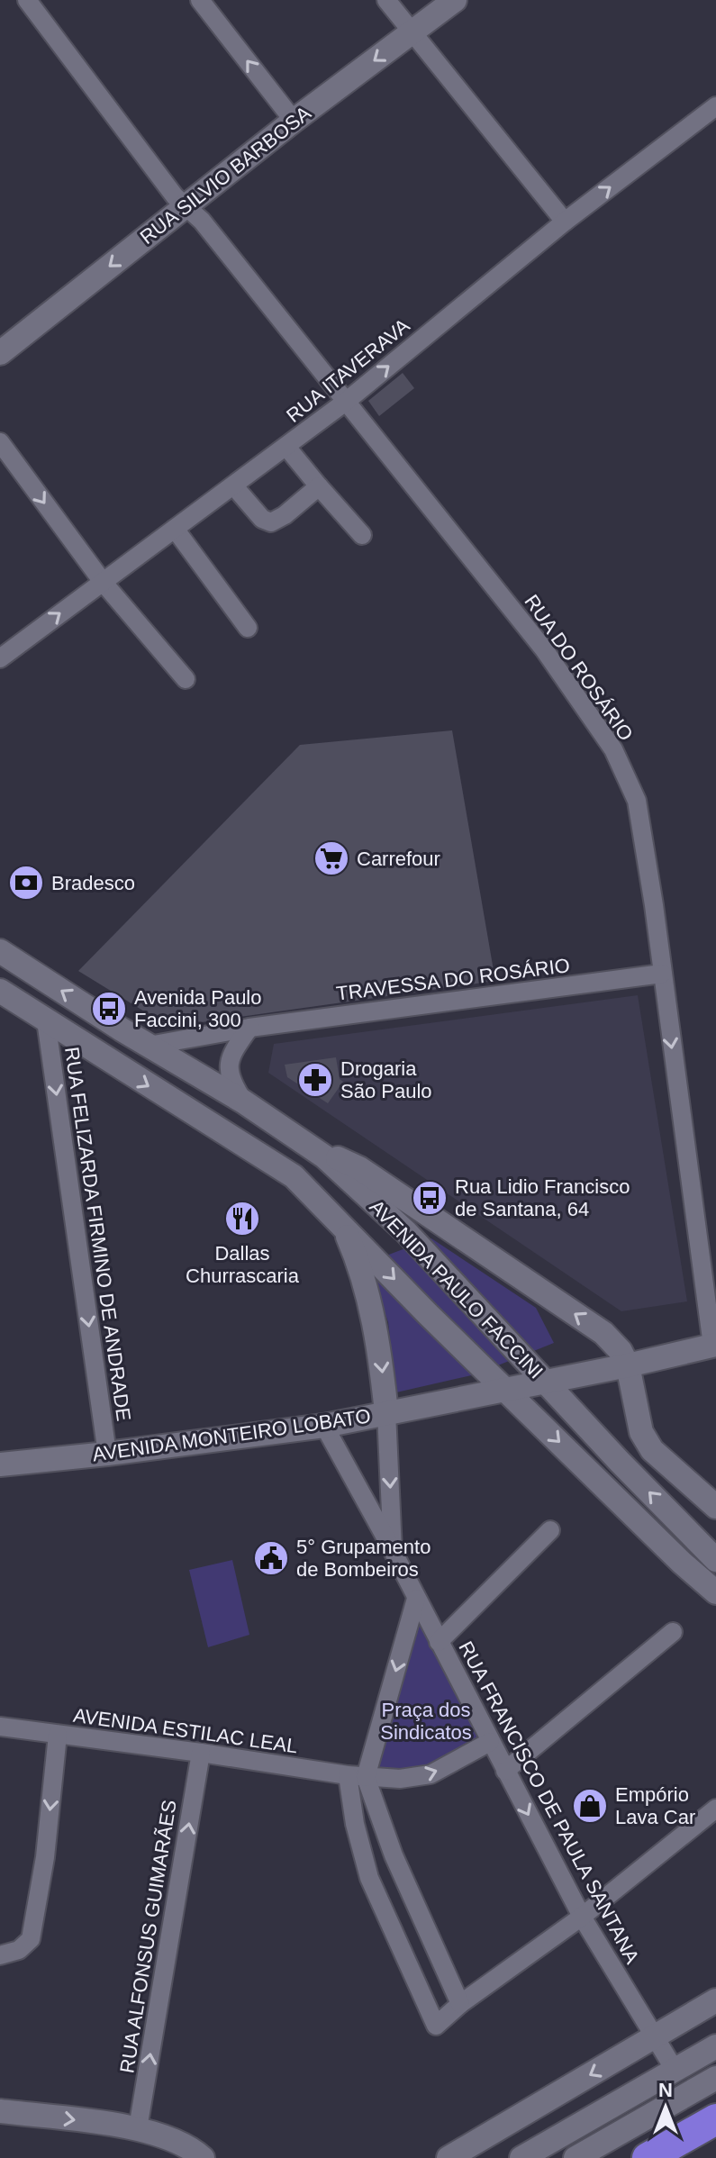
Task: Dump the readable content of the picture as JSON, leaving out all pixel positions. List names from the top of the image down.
{
  "streets": {
    "main road": ["RUA SILVIO BARBOSA", "AVENIDA PAULO FACCINI", "AVENIDA MONTEIRO LOBATO"],
    "street": [
      "RUA ITAVERAVA",
      "RUA DO ROSÁRIO",
      "TRAVESSA DO ROSÁRIO",
      "RUA FELIZARDA FIRMINO DE ANDRADE",
      "AVENIDA ESTILAC LEAL",
      "RUA FRANCISCO DE PAULA SANTANA",
      "RUA ALFONSUS GUIMARÃES"
    ]
  },
  "crossings": [
    ["RUA SILVIO BARBOSA", "RUA DO ROSÁRIO"],
    ["RUA ITAVERAVA", "RUA DO ROSÁRIO"],
    ["RUA DO ROSÁRIO", "TRAVESSA DO ROSÁRIO"],
    ["RUA DO ROSÁRIO", "AVENIDA MONTEIRO LOBATO"],
    ["TRAVESSA DO ROSÁRIO", "AVENIDA PAULO FACCINI"],
    ["RUA FELIZARDA FIRMINO DE ANDRADE", "AVENIDA PAULO FACCINI"],
    ["RUA FELIZARDA FIRMINO DE ANDRADE", "AVENIDA MONTEIRO LOBATO"],
    ["AVENIDA PAULO FACCINI", "AVENIDA MONTEIRO LOBATO"],
    ["AVENIDA MONTEIRO LOBATO", "RUA FRANCISCO DE PAULA SANTANA"],
    ["AVENIDA ESTILAC LEAL", "RUA FRANCISCO DE PAULA SANTANA"],
    ["AVENIDA ESTILAC LEAL", "RUA ALFONSUS GUIMARÃES"]
  ],
  "one_way": ["RUA SILVIO BARBOSA", "RUA ITAVERAVA", "RUA FELIZARDA FIRMINO DE ANDRADE"],
  "parks": ["Praça dos Sindicatos"],
  "places": {
    "supermarket": ["Carrefour"],
    "bank": ["Bradesco"],
    "bus stop": ["Avenida Paulo Faccini, 300", "Rua Lidio Francisco de Santana, 64"],
    "pharmacy": ["Drogaria São Paulo"],
    "restaurant": ["Dallas Churrascaria"],
    "public building": ["5° Grupamento de Bombeiros"],
    "shop": ["Empório Lava Car"]
  },
  "north": "top"
}
